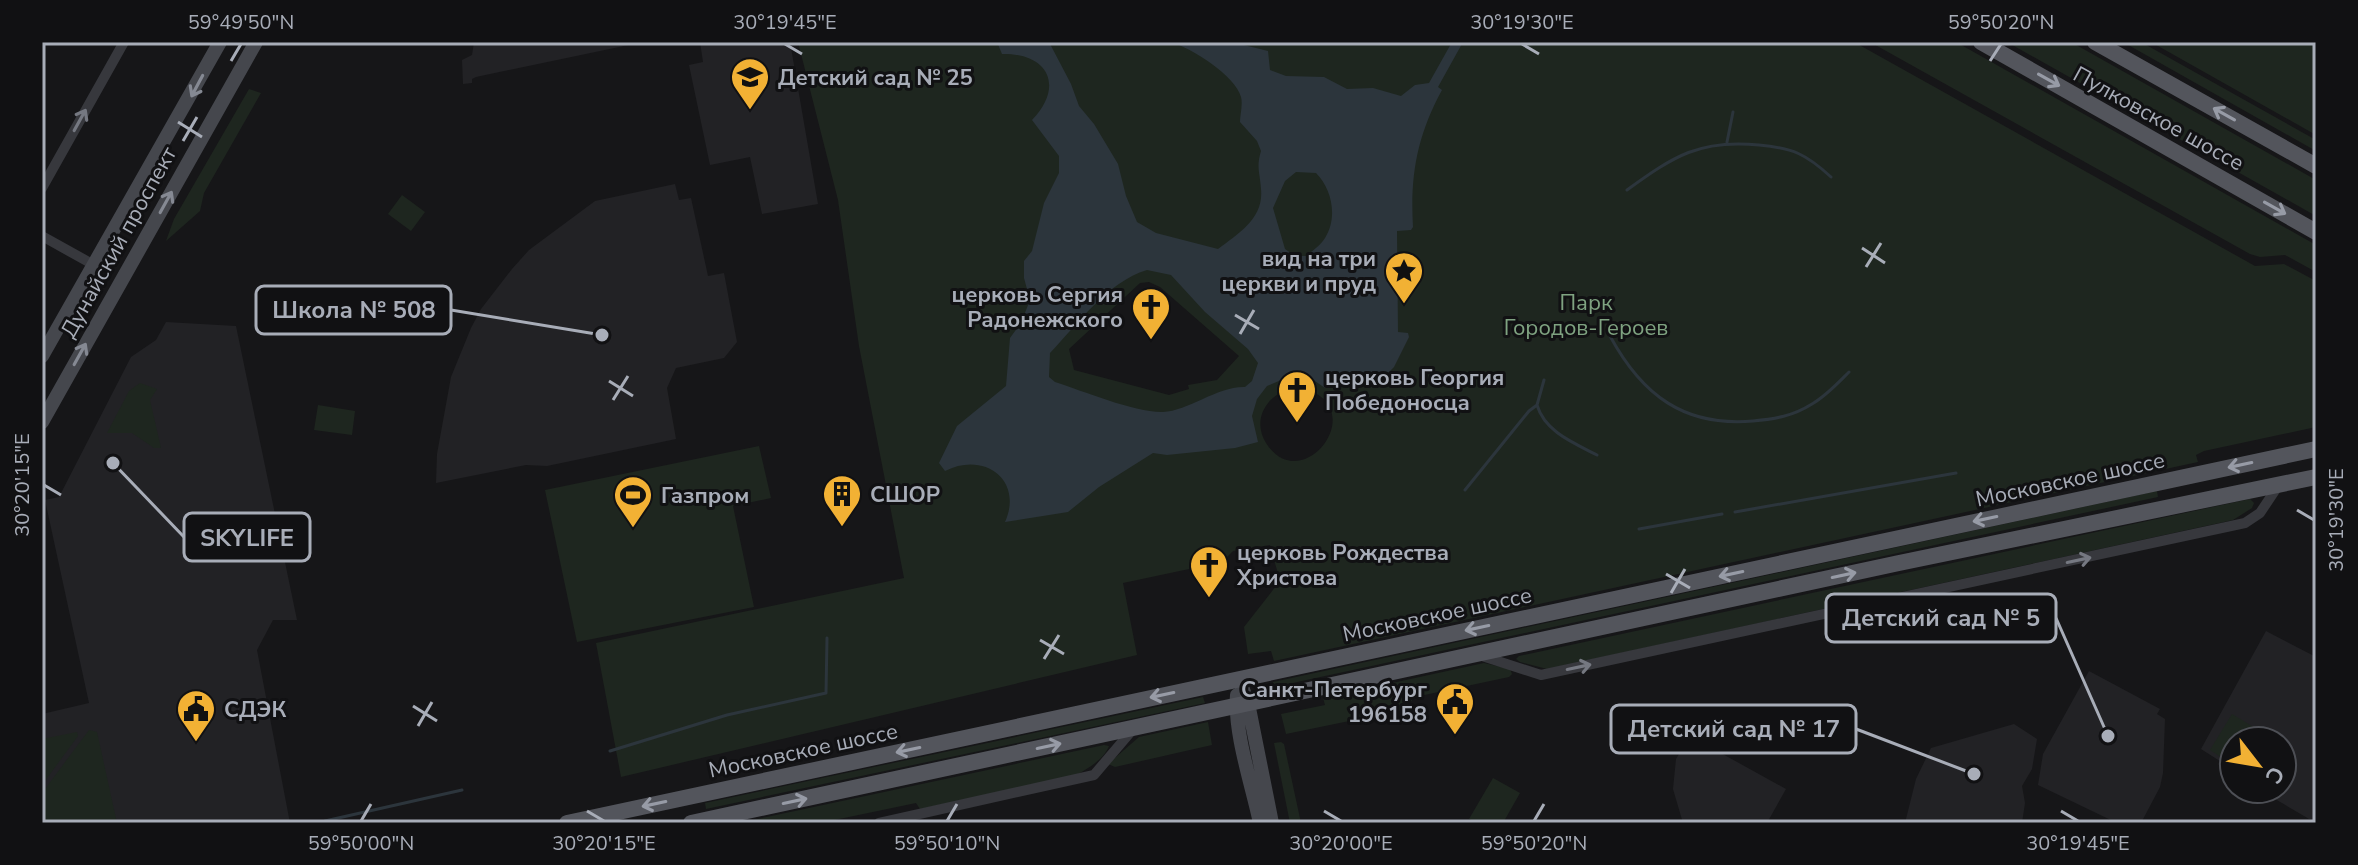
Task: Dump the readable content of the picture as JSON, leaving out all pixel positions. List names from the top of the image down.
{
  "streets": {
    "main road": ["Пулковское шоссе", "Дунайский проспект", "Московское шоссе"]
  },
  "parks": ["Парк Городов-Героев"],
  "places": {
    "school or university": ["Детский сад № 25"],
    "place": ["вид на три церкви и пруд"],
    "other": [
      "Школа № 508",
      "SKYLIFE",
      "Детский сад № 5",
      "Детский сад № 17"
    ],
    "church": ["церковь Сергия Радонежского", "церковь Георгия Победоносца", "церковь Рождества Христова"],
    "building": ["СШОР"],
    "sports": ["Газпром"],
    "public building": ["Санкт-Петербург 196158", "СДЭК"]
  },
  "north": "bottom right",
  "coordinates": [
    "59°49'50\"N",
    "30°19'45\"E",
    "30°19'30\"E",
    "59°50'20\"N",
    "30°20'15\"E",
    "59°50'00\"N",
    "59°50'10\"N",
    "30°20'00\"E"
  ]
}
